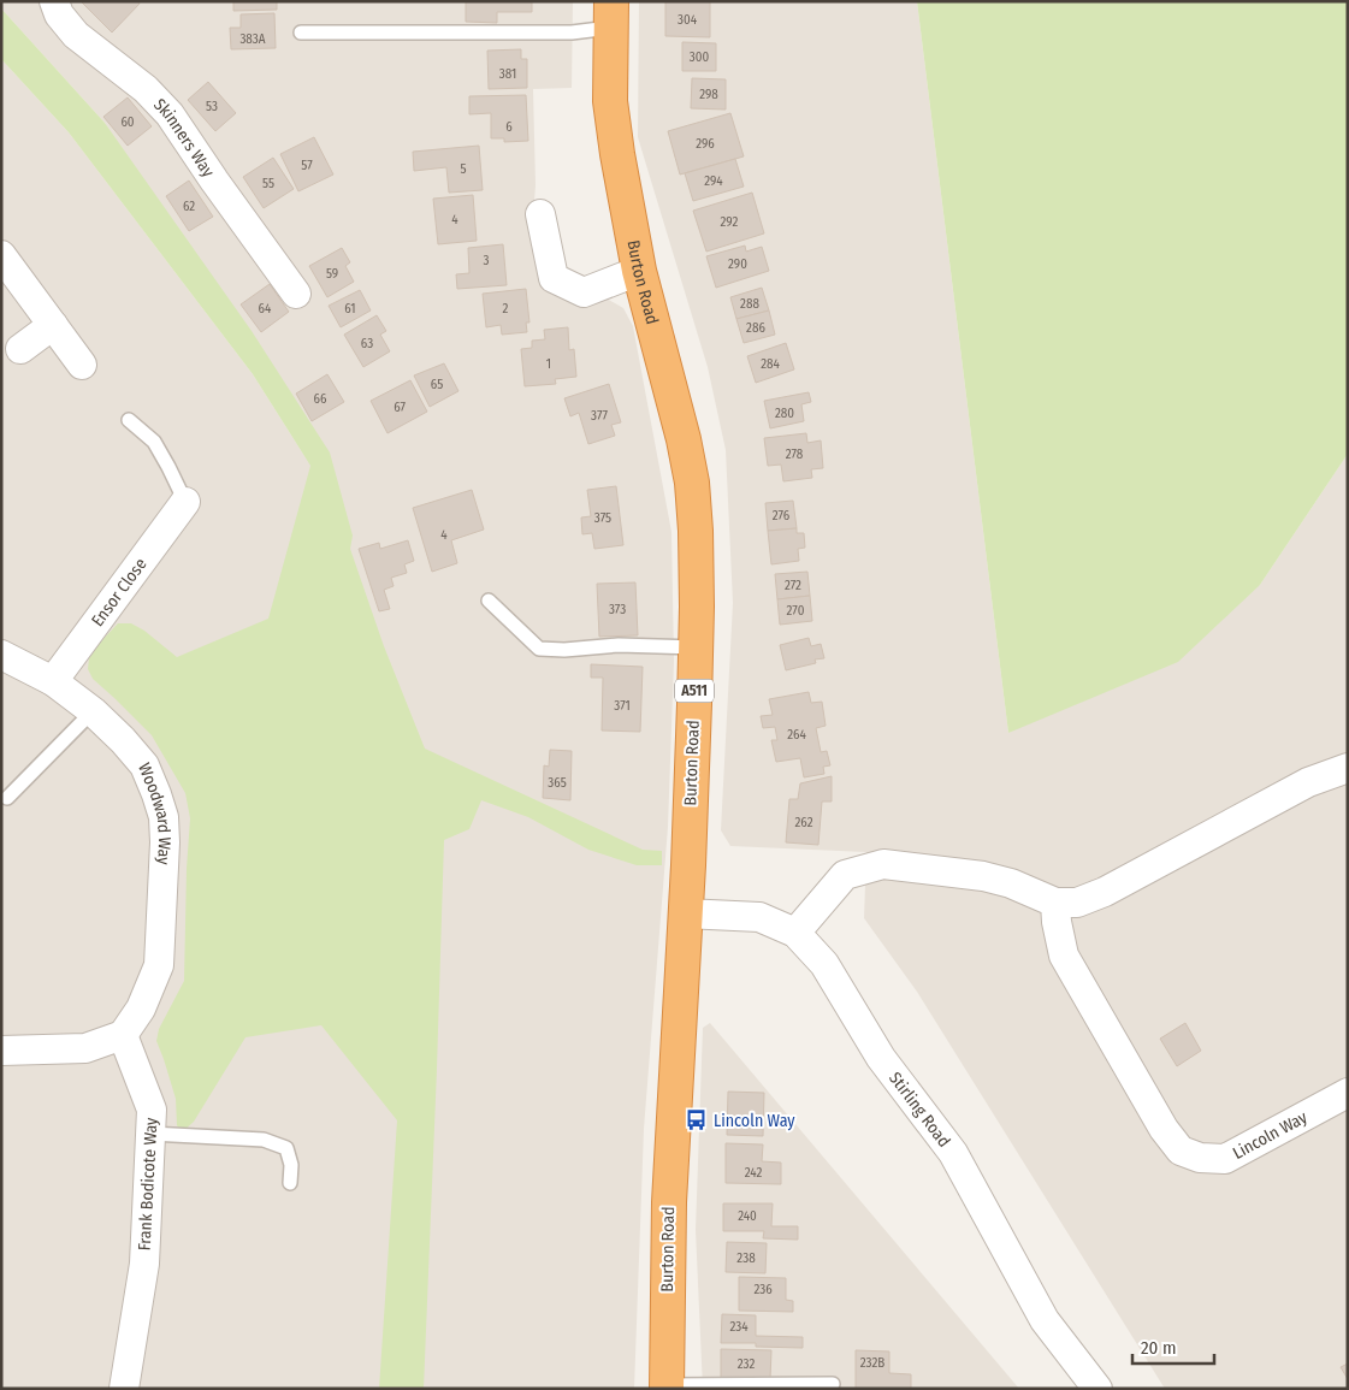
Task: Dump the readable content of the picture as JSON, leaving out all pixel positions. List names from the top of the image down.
{
  "streets": {
    "highway": ["Burton Road", "A511"],
    "street": [
      "Skinners Way",
      "Ensor Close",
      "Woodward Way",
      "Stirling Road",
      "Lincoln Way",
      "Frank Bodicote Way"
    ]
  },
  "crossings": [
    ["Burton Road", "Stirling Road"],
    ["Ensor Close", "Woodward Way"],
    ["Woodward Way", "Frank Bodicote Way"]
  ],
  "places": {
    "bus stop": ["Lincoln Way"]
  },
  "house_numbers": [
    "304",
    "383A",
    "300",
    "381",
    "298",
    "53",
    "60",
    "6",
    "296",
    "57",
    "5",
    "294",
    "55",
    "62",
    "4",
    "292",
    "3",
    "290",
    "59",
    "288",
    "64",
    "61",
    "2",
    "286",
    "63",
    "1",
    "284",
    "65",
    "66",
    "67",
    "280",
    "377",
    "278",
    "276",
    "375",
    "4",
    "272",
    "373",
    "270",
    "371",
    "264",
    "365",
    "262",
    "242",
    "240",
    "238",
    "236",
    "234",
    "232B",
    "232"
  ],
  "scale_bar": "20 m"
}
